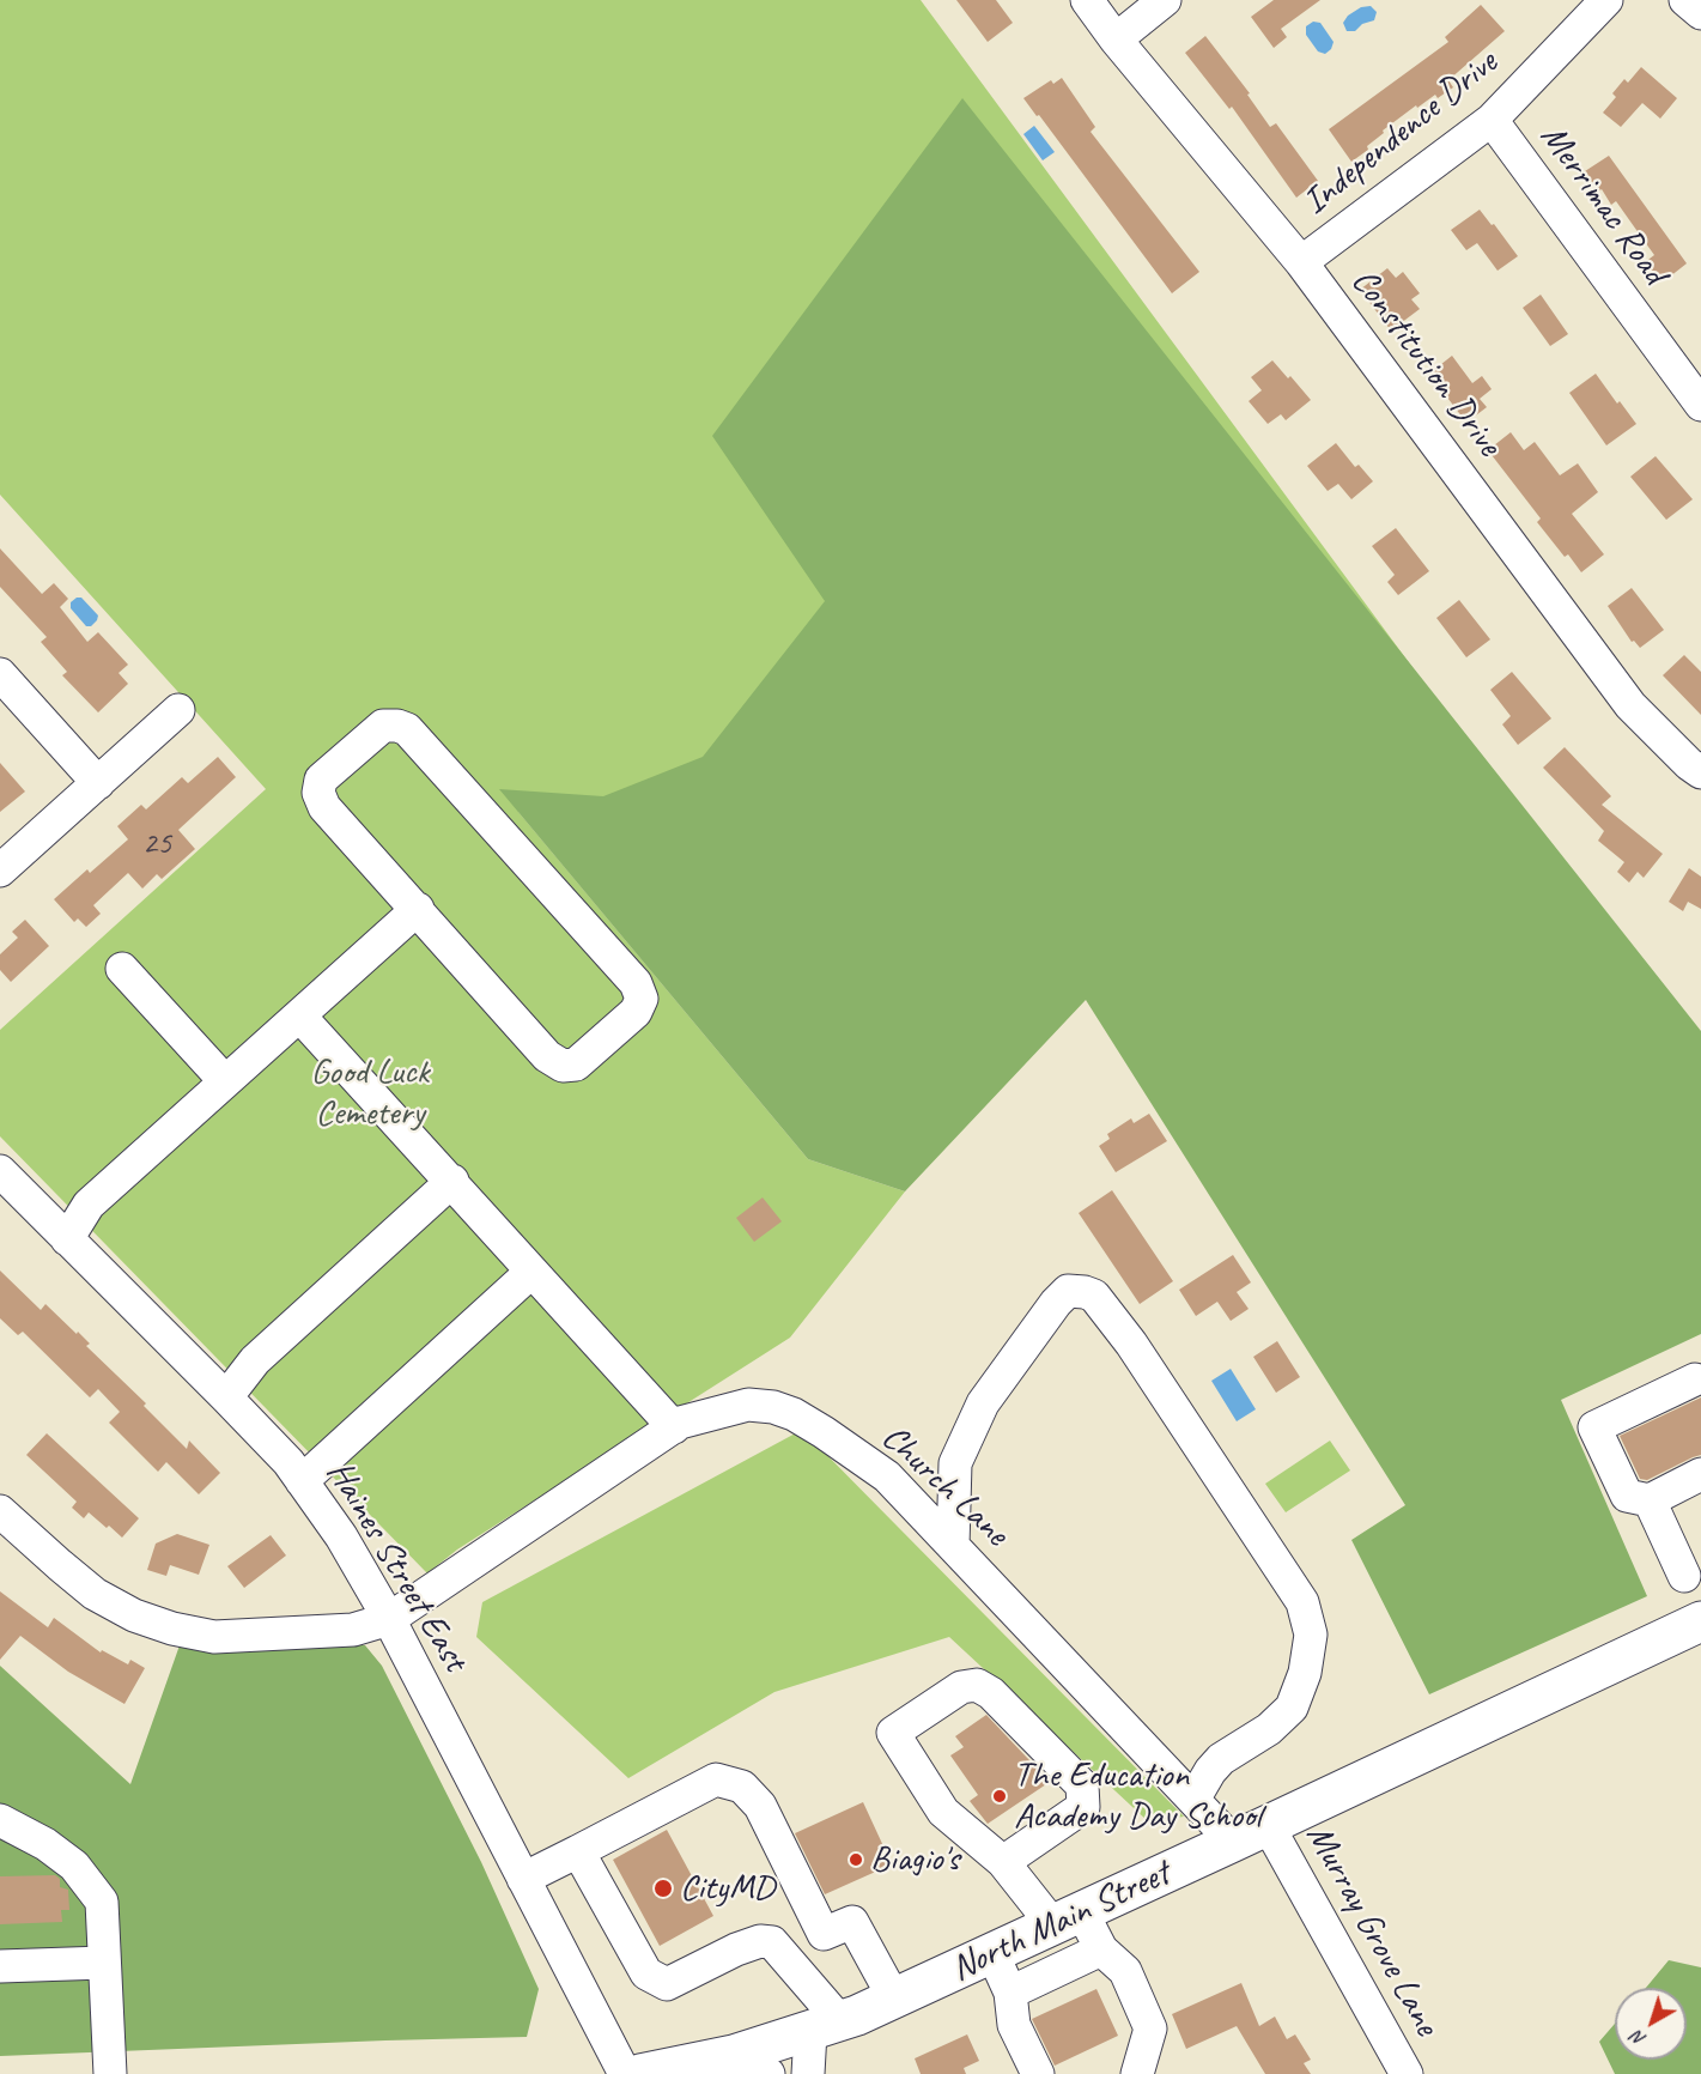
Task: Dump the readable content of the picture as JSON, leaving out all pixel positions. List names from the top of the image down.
{
  "streets": {
    "highway": ["North Main Street"],
    "street": [
      "Independence Drive",
      "Merrimac Road",
      "Constitution Drive",
      "Church Lane",
      "Haines Street East",
      "Murray Grove Lane"
    ]
  },
  "crossings": [
    ["Independence Drive", "Merrimac Road"],
    ["Independence Drive", "Constitution Drive"],
    ["Church Lane", "Haines Street East"],
    ["Church Lane", "North Main Street"],
    ["Church Lane", "Murray Grove Lane"],
    ["North Main Street", "Murray Grove Lane"]
  ],
  "parks": ["Good Luck Cemetery"],
  "places": ["The Education Academy Day School", "Biagio's", "CityMD"],
  "house_numbers": ["25"],
  "north": "bottom left"
}
